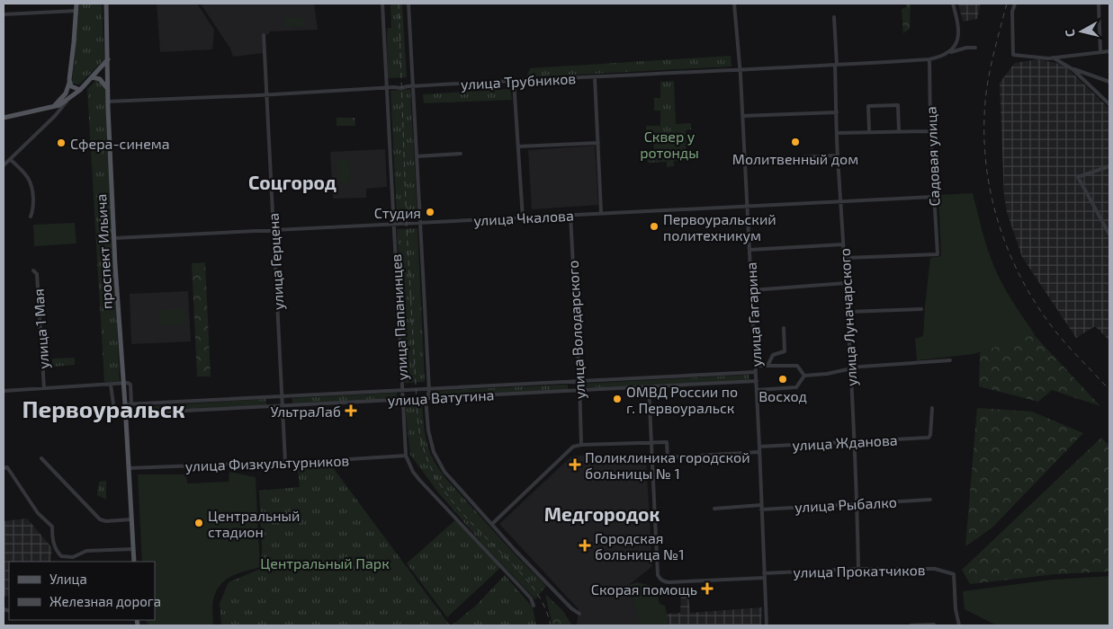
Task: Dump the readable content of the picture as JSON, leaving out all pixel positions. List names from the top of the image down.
{
  "streets": {
    "main road": ["проспект Ильича"],
    "street": [
      "улица Трубников",
      "Садовая улица",
      "улица Чкалова",
      "улица Герцена",
      "улица Гагарина",
      "улица Папанинцев",
      "улица Луначарского",
      "улица 1 Мая",
      "улица Володарского",
      "улица Ватутина",
      "улица Жданова",
      "улица Физкультурников",
      "улица Рыбалко",
      "улица Прокатчиков"
    ]
  },
  "crossings": [
    ["улица Трубников", "Садовая улица"],
    ["улица Трубников", "проспект Ильича"],
    ["улица Трубников", "улица Герцена"],
    ["улица Трубников", "улица Гагарина"],
    ["улица Трубников", "улица Папанинцев"],
    ["улица Трубников", "улица Луначарского"],
    ["Садовая улица", "улица Чкалова"],
    ["Садовая улица", "улица Луначарского"],
    ["улица Чкалова", "проспект Ильича"],
    ["улица Чкалова", "улица Герцена"],
    ["улица Чкалова", "улица Гагарина"],
    ["улица Чкалова", "улица Папанинцев"],
    ["улица Чкалова", "улица Луначарского"],
    ["улица Чкалова", "улица Володарского"],
    ["проспект Ильича", "улица Ватутина"],
    ["проспект Ильича", "улица Физкультурников"],
    ["улица Герцена", "улица Ватутина"],
    ["улица Герцена", "улица Физкультурников"],
    ["улица Гагарина", "улица Ватутина"],
    ["улица Гагарина", "улица Жданова"],
    ["улица Гагарина", "улица Рыбалко"],
    ["улица Гагарина", "улица Прокатчиков"],
    ["улица Папанинцев", "улица Ватутина"],
    ["улица Папанинцев", "улица Физкультурников"],
    ["улица Луначарского", "улица Жданова"],
    ["улица Луначарского", "улица Рыбалко"],
    ["улица Луначарского", "улица Прокатчиков"],
    ["улица Володарского", "улица Ватутина"]
  ],
  "districts": ["Соцгород", "Первоуральск", "Медгородок"],
  "parks": ["Сквер у ротонды", "Центральный Парк"],
  "places": {
    "other": [
      "Молитвенный дом",
      "Сфера-синема",
      "Студия",
      "Первоуральский политехникум",
      "Восход",
      "ОМВД России по г. Первоуральск",
      "Центральный стадион"
    ],
    "health": [
      "УльтраЛаб",
      "Поликлиника городской больницы № 1",
      "Городская больница №1",
      "Скорая помощь"
    ]
  },
  "legend": ["Улица", "Железная дорога"],
  "north": "left"
}
